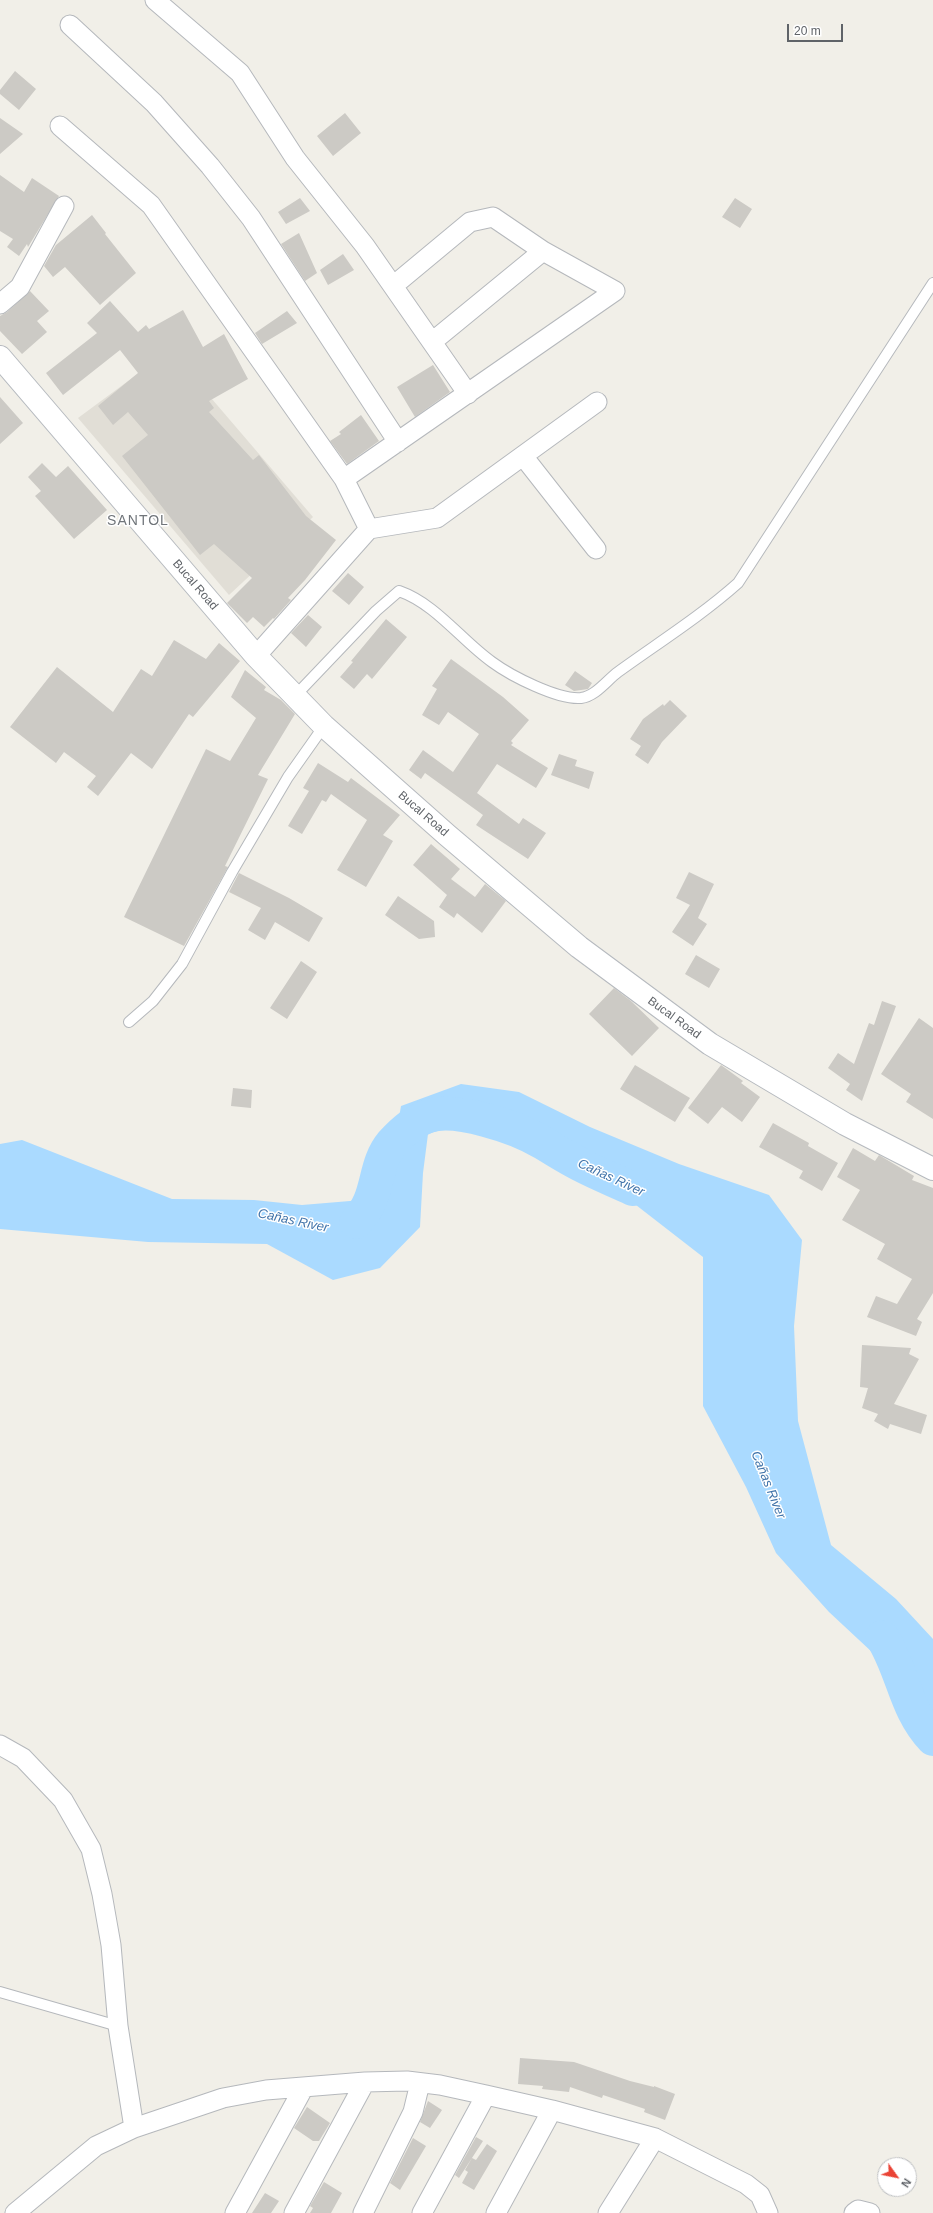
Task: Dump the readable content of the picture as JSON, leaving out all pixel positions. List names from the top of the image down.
{
  "streets": {
    "street": ["Bucal Road"]
  },
  "districts": ["SANTOL"],
  "water": ["Cañas River"],
  "scale_bar": "20 m",
  "north": "bottom right"
}
